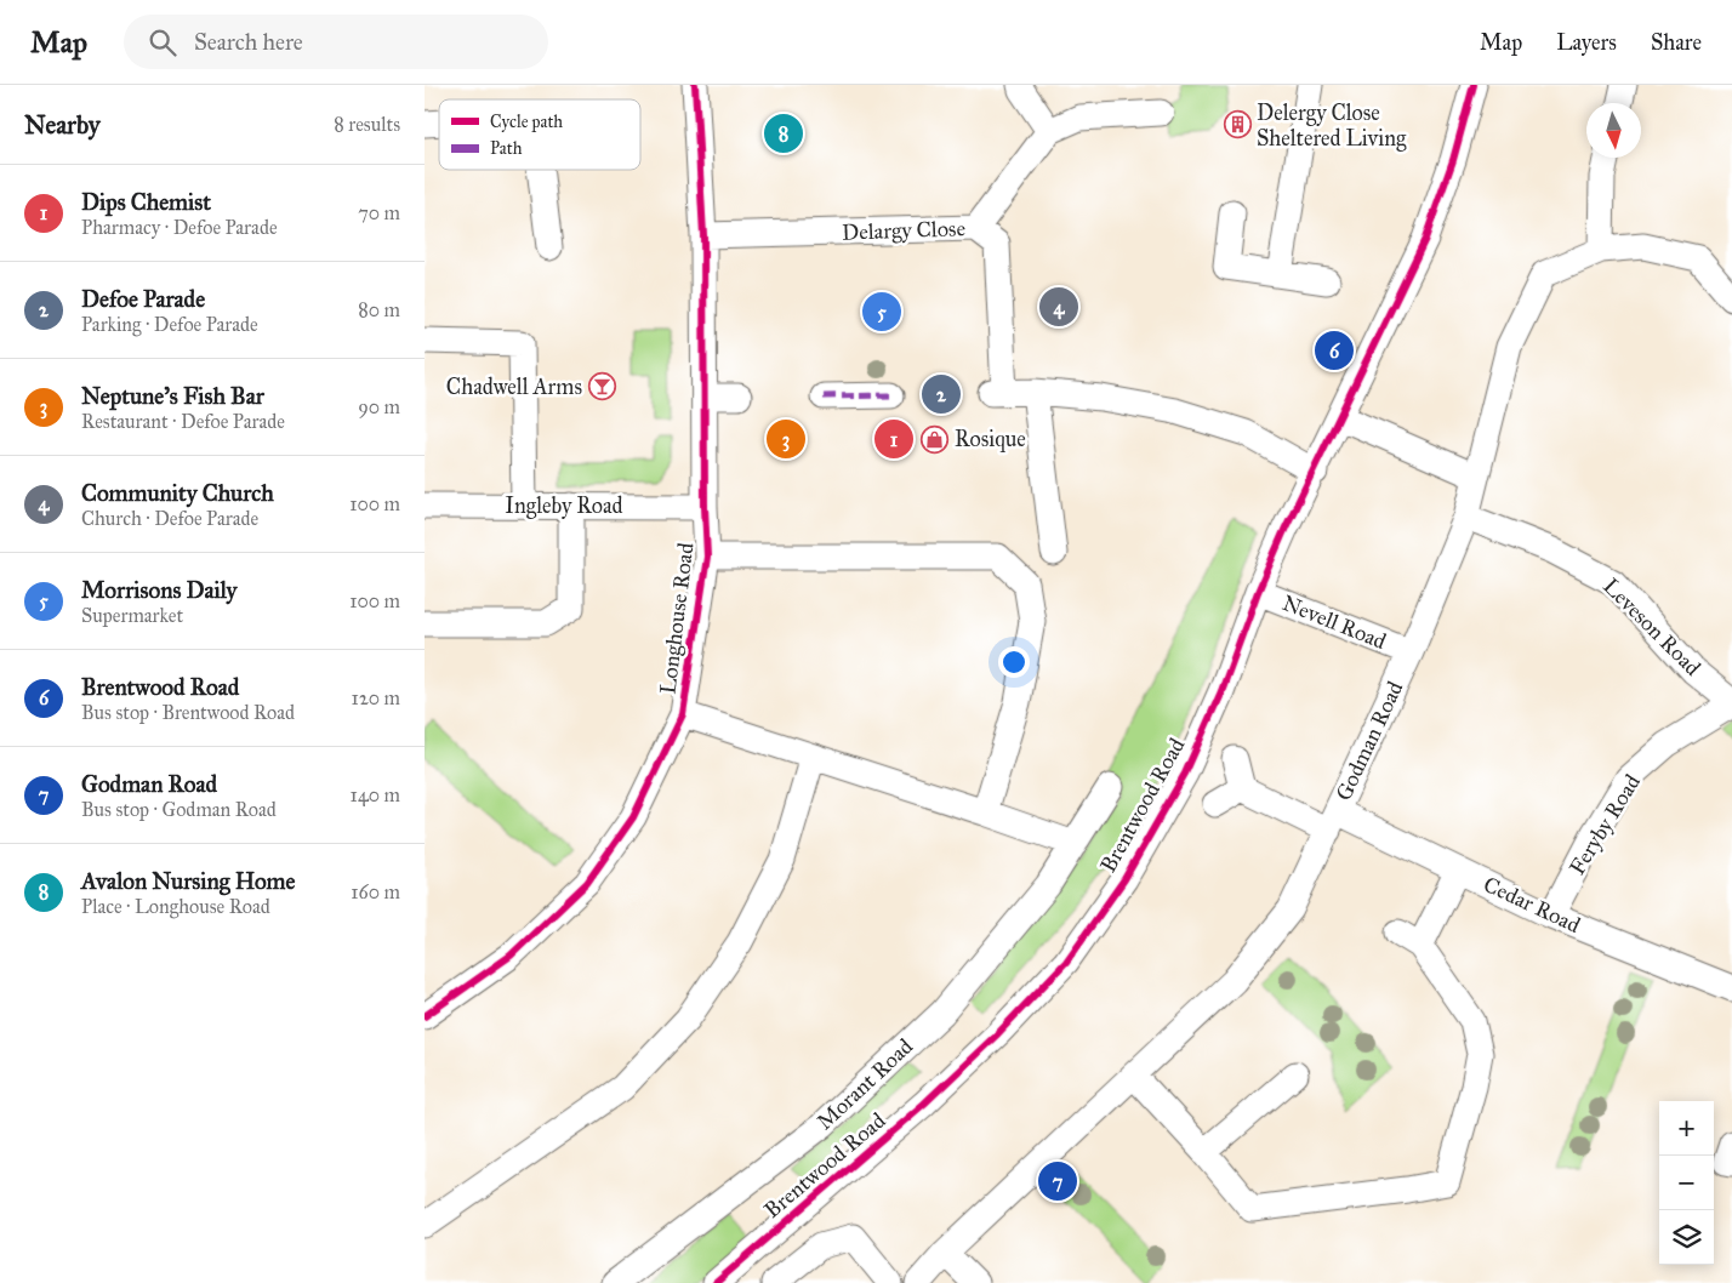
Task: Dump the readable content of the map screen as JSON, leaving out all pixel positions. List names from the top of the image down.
{
  "streets": {
    "street": [
      "Delargy Close",
      "Ingleby Road",
      "Longhouse Road",
      "Nevell Road",
      "Leveson Road",
      "Godman Road",
      "Brentwood Road",
      "Feryby Road",
      "Cedar Road",
      "Morant Road"
    ]
  },
  "crossings": [
    ["Delargy Close", "Longhouse Road"],
    ["Ingleby Road", "Longhouse Road"],
    ["Nevell Road", "Godman Road"],
    ["Nevell Road", "Brentwood Road"],
    ["Leveson Road", "Godman Road"],
    ["Leveson Road", "Feryby Road"],
    ["Godman Road", "Cedar Road"],
    ["Feryby Road", "Cedar Road"]
  ],
  "places": {
    "building": ["Delergy Close Sheltered Living"],
    "bar": ["Chadwell Arms"],
    "shop": ["Rosique"]
  },
  "legend": ["Cycle path", "Path"],
  "north": "bottom",
  "page": {
    "header": "Map",
    "search": "Search here",
    "nav": ["Map", "Layers", "Share"],
    "heading": ["Nearby", "8 results"],
    "pins": [
      "8",
      "4",
      "5",
      "6",
      "2",
      "1",
      "3",
      "7"
    ],
    "list": [
      {
        "mark": "1",
        "name": "Dips Chemist",
        "note": "Pharmacy · Defoe Parade",
        "value": "70 m"
      },
      {
        "mark": "2",
        "name": "Defoe Parade",
        "note": "Parking · Defoe Parade",
        "value": "80 m"
      },
      {
        "mark": "3",
        "name": "Neptune's Fish Bar",
        "note": "Restaurant · Defoe Parade",
        "value": "90 m"
      },
      {
        "mark": "4",
        "name": "Community Church",
        "note": "Church · Defoe Parade",
        "value": "100 m"
      },
      {
        "mark": "5",
        "name": "Morrisons Daily",
        "note": "Supermarket",
        "value": "100 m"
      },
      {
        "mark": "6",
        "name": "Brentwood Road",
        "note": "Bus stop · Brentwood Road",
        "value": "120 m"
      },
      {
        "mark": "7",
        "name": "Godman Road",
        "note": "Bus stop · Godman Road",
        "value": "140 m"
      },
      {
        "mark": "8",
        "name": "Avalon Nursing Home",
        "note": "Place · Longhouse Road",
        "value": "160 m"
      }
    ],
    "map_buttons": ["+", "−"]
  }
}
